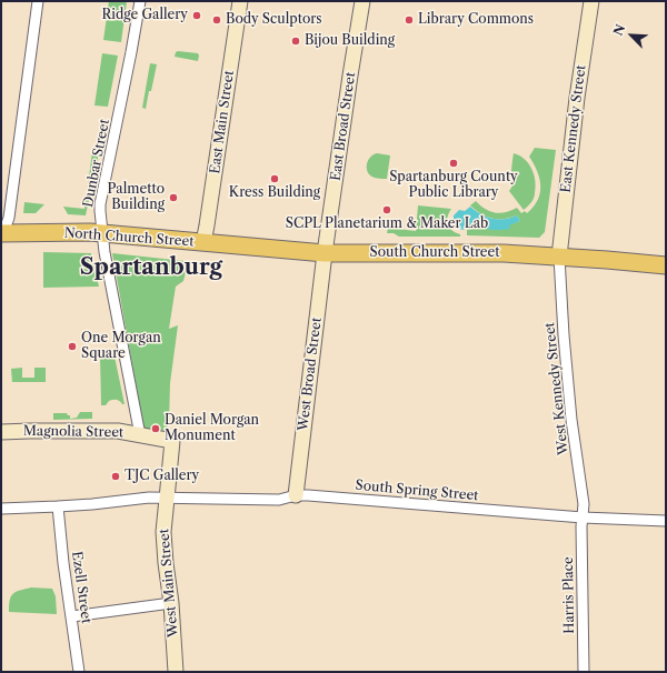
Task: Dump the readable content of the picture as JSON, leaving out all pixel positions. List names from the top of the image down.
{
  "streets": {
    "main road": ["North Church Street", "South Church Street"],
    "street": [
      "East Main Street",
      "East Broad Street",
      "East Kennedy Street",
      "Dunbar Street",
      "West Broad Street",
      "West Kennedy Street",
      "Magnolia Street",
      "South Spring Street",
      "West Main Street",
      "Ezell Street",
      "Harris Place"
    ]
  },
  "crossings": [
    ["East Main Street", "North Church Street"],
    ["East Main Street", "South Church Street"],
    ["East Broad Street", "South Church Street"],
    ["East Broad Street", "West Broad Street"],
    ["East Kennedy Street", "South Church Street"],
    ["East Kennedy Street", "West Kennedy Street"],
    ["Dunbar Street", "North Church Street"],
    ["Dunbar Street", "Magnolia Street"],
    ["North Church Street", "South Church Street"],
    ["South Church Street", "West Broad Street"],
    ["South Church Street", "West Kennedy Street"],
    ["West Broad Street", "South Spring Street"],
    ["West Kennedy Street", "South Spring Street"],
    ["West Kennedy Street", "Harris Place"],
    ["Magnolia Street", "West Main Street"],
    ["South Spring Street", "West Main Street"],
    ["South Spring Street", "Ezell Street"],
    ["South Spring Street", "Harris Place"]
  ],
  "districts": ["Spartanburg"],
  "places": [
    "Ridge Gallery",
    "Body Sculptors",
    "Library Commons",
    "Bijou Building",
    "Spartanburg County Public Library",
    "Kress Building",
    "Palmetto Building",
    "SCPL Planetarium & Maker Lab",
    "One Morgan Square",
    "Daniel Morgan Monument",
    "TJC Gallery"
  ],
  "north": "top left"
}
